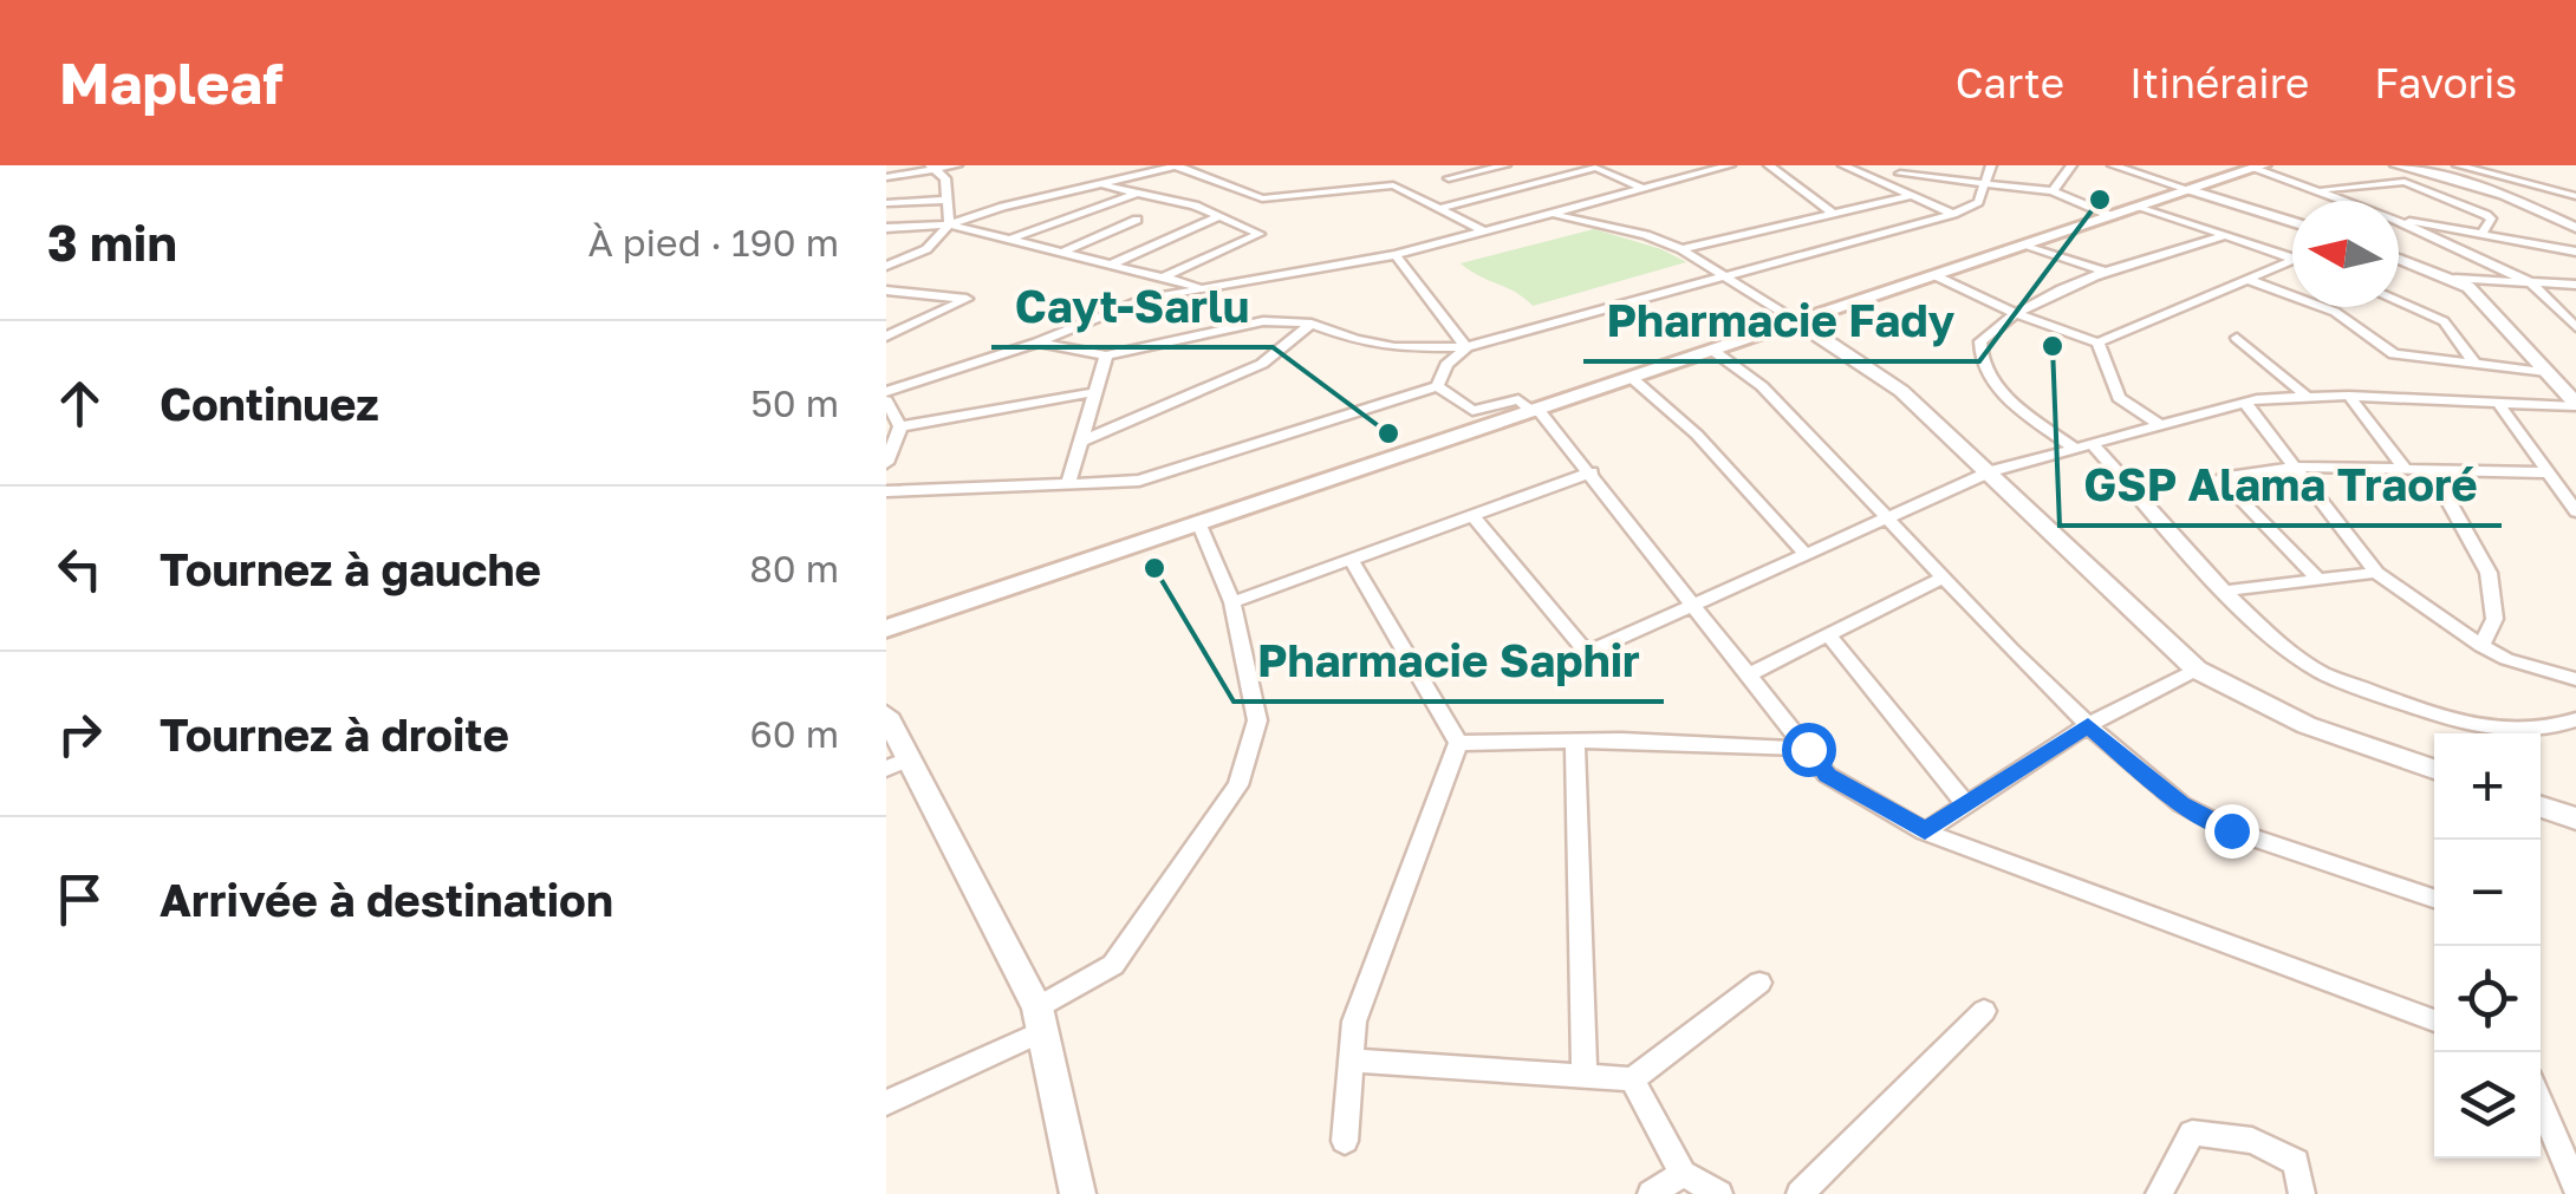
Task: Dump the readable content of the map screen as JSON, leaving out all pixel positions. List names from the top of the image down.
{
  "places": [
    "Pharmacie Fady",
    "GSP Alama Traoré",
    "Cayt-Sarlu",
    "Pharmacie Saphir"
  ],
  "north": "left",
  "page": {
    "header": "Mapleaf",
    "nav": ["Carte", "Itinéraire", "Favoris"],
    "heading": ["3 min", "À pied · 190 m"],
    "list": [
      ["Continuez", "50 m"],
      ["Tournez à gauche", "80 m"],
      ["Tournez à droite", "60 m"],
      "Arrivée à destination"
    ],
    "map_buttons": ["+", "−"]
  }
}
